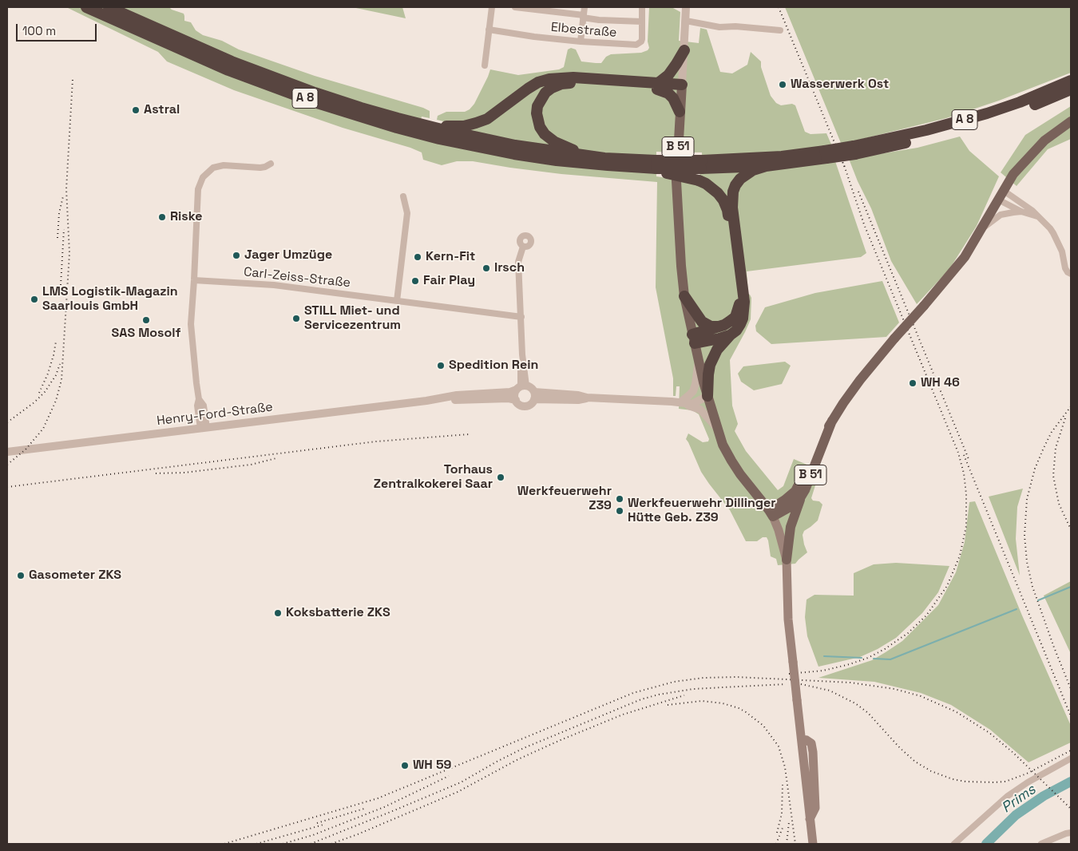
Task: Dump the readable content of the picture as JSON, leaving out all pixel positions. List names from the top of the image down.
{
  "streets": {
    "highway": ["A 8"],
    "main road": ["B 51"],
    "street": ["Elbestraße", "Carl-Zeiss-Straße", "Henry-Ford-Straße"]
  },
  "water": ["Prims"],
  "places": [
    "Wasserwerk Ost",
    "Astral",
    "Riske",
    "Jager Umzüge",
    "Kern-Fit",
    "Irsch",
    "Fair Play",
    "LMS Logistik-Magazin Saarlouis GmbH",
    "STILL Miet- und Servicezentrum",
    "SAS Mosolf",
    "Spedition Rein",
    "WH 46",
    "Torhaus Zentralkokerei Saar",
    "Werkfeuerwehr Z39",
    "Werkfeuerwehr Dillinger Hütte Geb. Z39",
    "Gasometer ZKS",
    "Koksbatterie ZKS",
    "WH 59"
  ],
  "scale_bar": "100 m"
}
